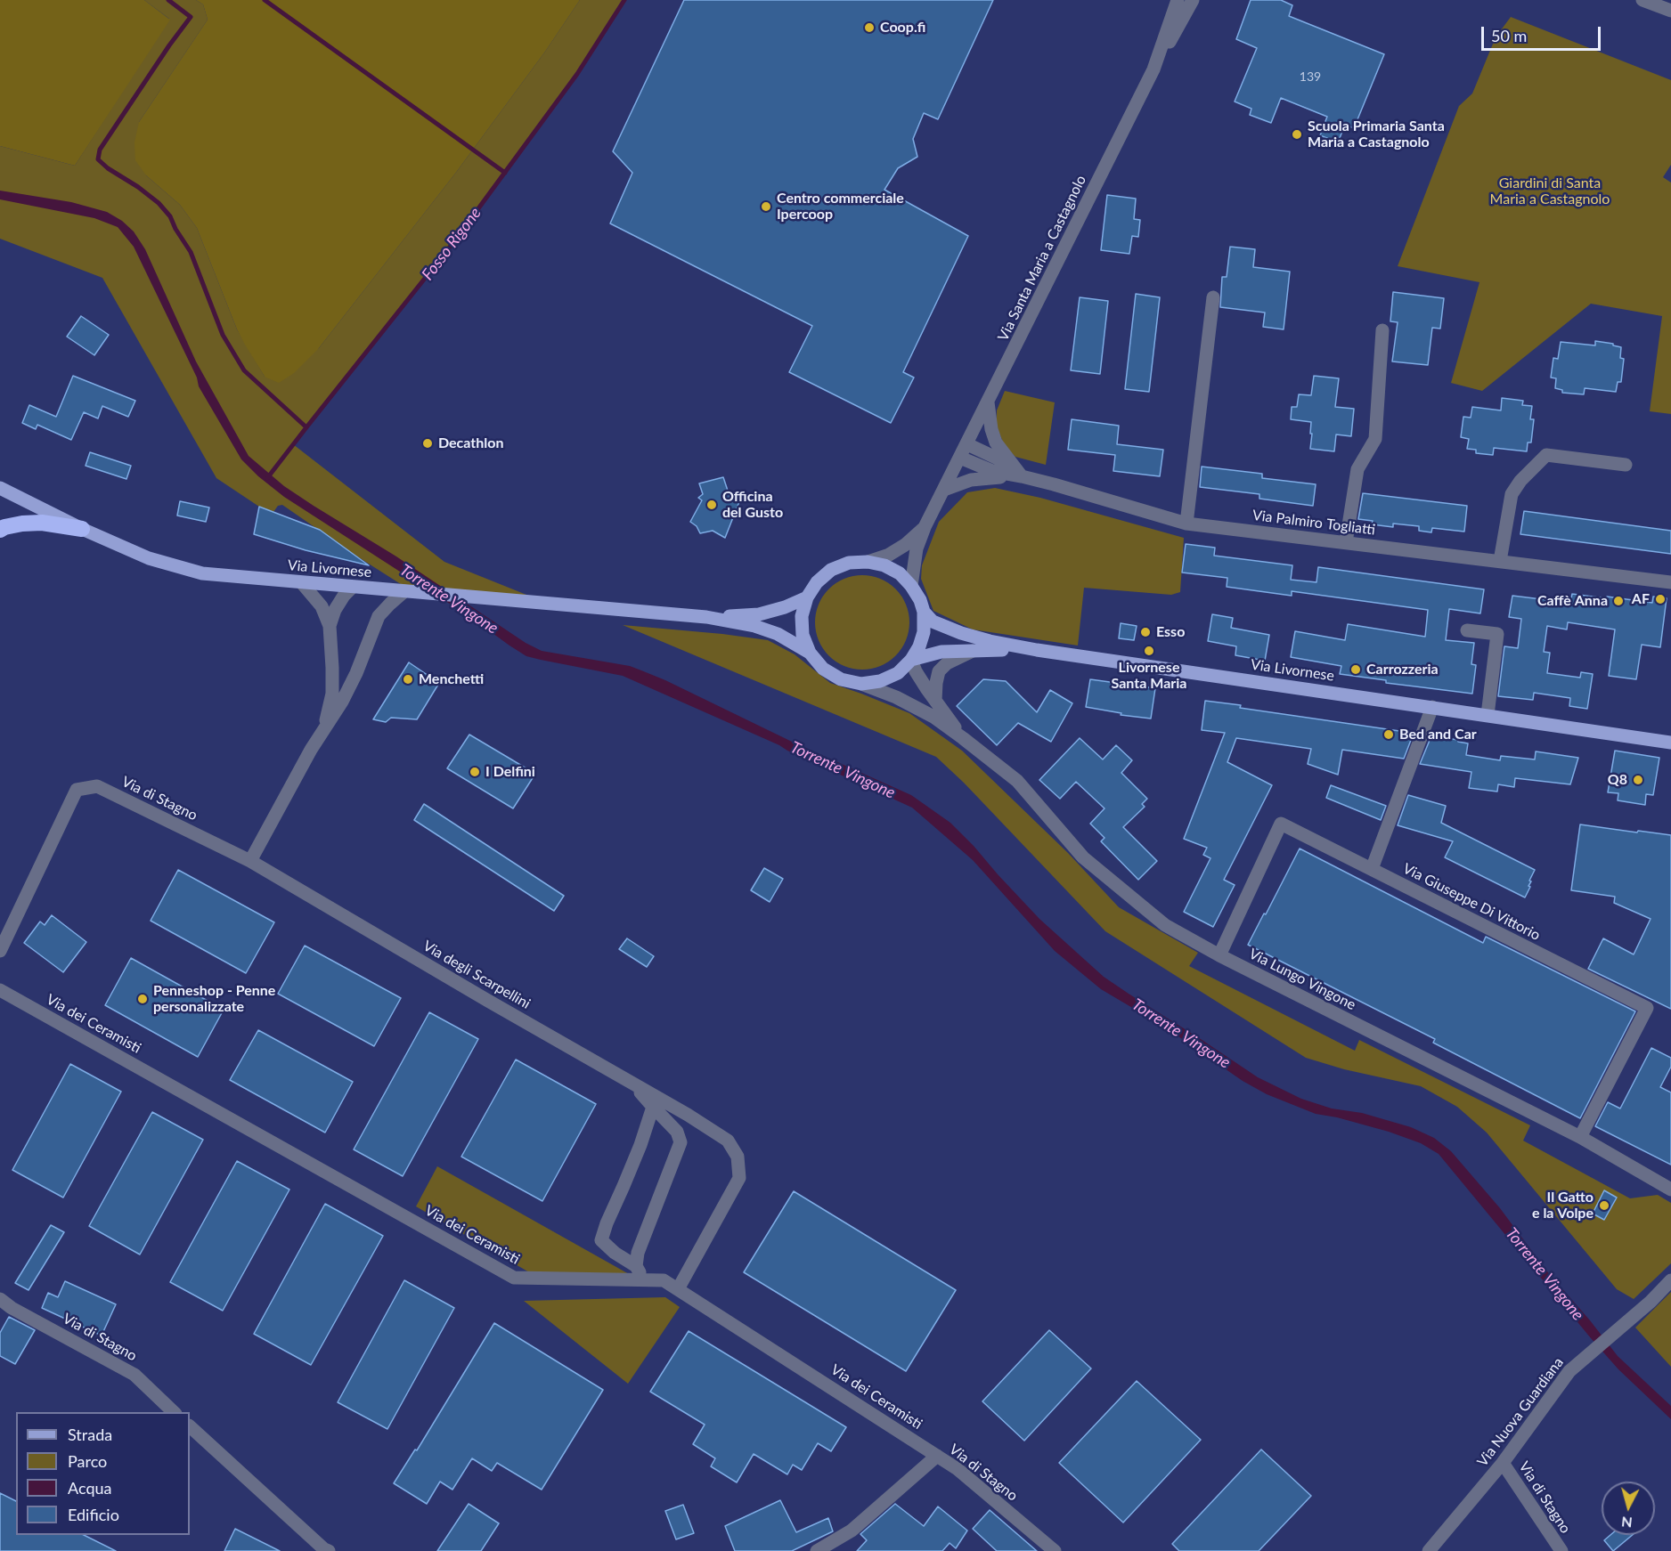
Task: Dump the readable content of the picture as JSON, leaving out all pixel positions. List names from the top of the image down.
{
  "streets": {
    "main road": ["Via Livornese"],
    "street": [
      "Via Santa Maria a Castagnolo",
      "Via Palmiro Togliatti",
      "Via di Stagno",
      "Via Giuseppe Di Vittorio",
      "Via degli Scarpellini",
      "Via Lungo Vingone",
      "Via dei Ceramisti",
      "Via Nuova Guardiana"
    ]
  },
  "crossings": [
    ["Via Santa Maria a Castagnolo", "Via Palmiro Togliatti"],
    ["Via Santa Maria a Castagnolo", "Via Livornese"],
    ["Via Santa Maria a Castagnolo", "Via Lungo Vingone"],
    ["Via Livornese", "Via Lungo Vingone"],
    ["Via di Stagno", "Via degli Scarpellini"],
    ["Via di Stagno", "Via dei Ceramisti"],
    ["Via di Stagno", "Via Nuova Guardiana"],
    ["Via Giuseppe Di Vittorio", "Via Lungo Vingone"],
    ["Via degli Scarpellini", "Via dei Ceramisti"]
  ],
  "water": ["Fosso Rigone", "Torrente Vingone"],
  "parks": ["Giardini di Santa Maria a Castagnolo"],
  "places": [
    "Coop.fi",
    "Scuola Primaria Santa Maria a Castagnolo",
    "Centro commerciale Ipercoop",
    "Decathlon",
    "Officina del Gusto",
    "AF",
    "Caffè Anna",
    "Esso",
    "Livornese Santa Maria",
    "Carrozzeria",
    "Menchetti",
    "Bed and Car",
    "I Delfini",
    "Q8",
    "Penneshop - Penne personalizzate",
    "Il Gatto e la Volpe"
  ],
  "house_numbers": ["139"],
  "legend": [
    "Strada",
    "Parco",
    "Acqua",
    "Edificio"
  ],
  "scale_bar": "50 m",
  "north": "bottom"
}
